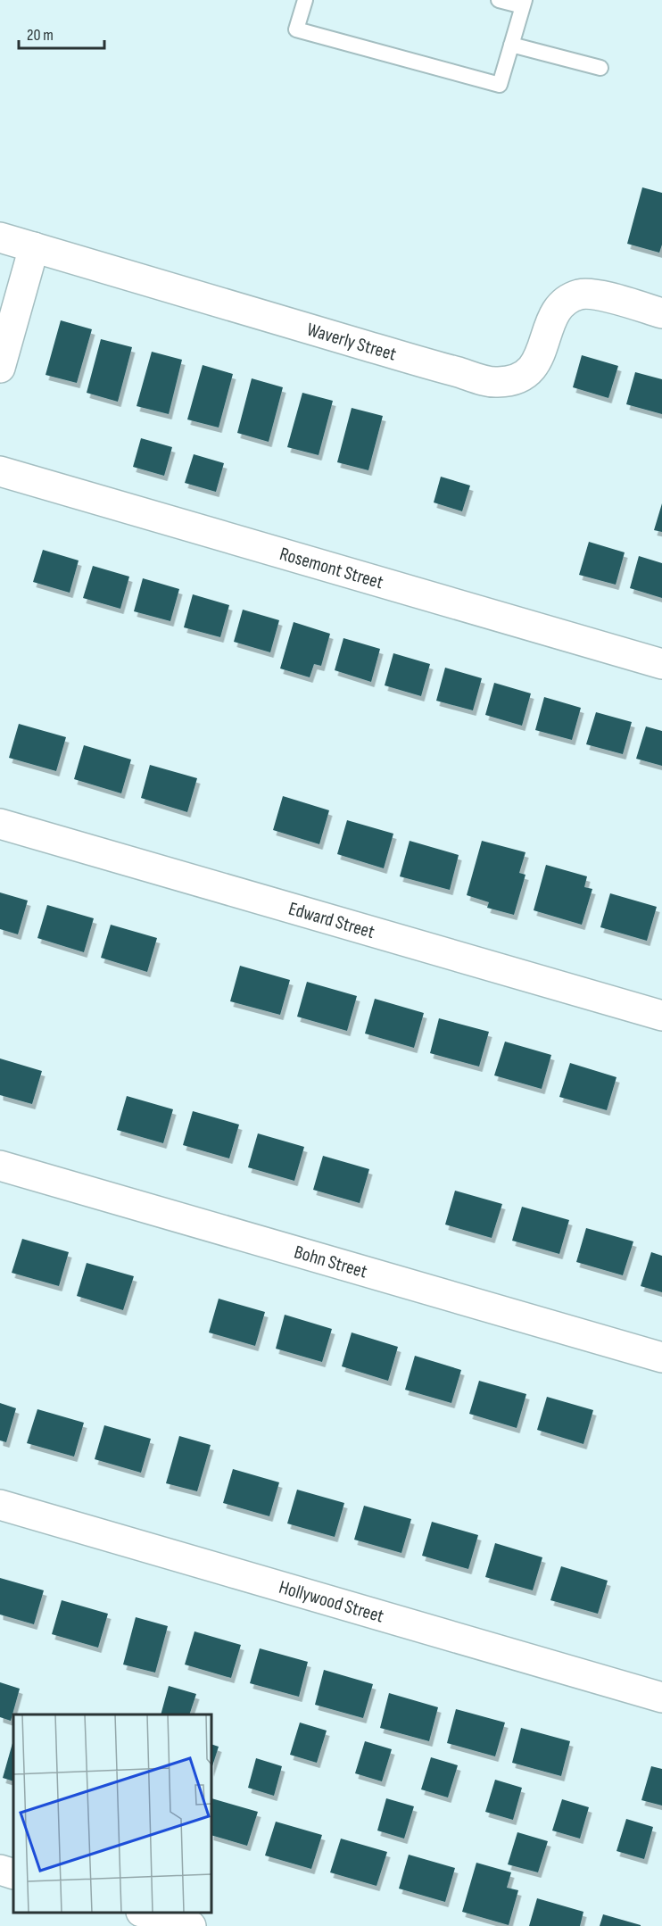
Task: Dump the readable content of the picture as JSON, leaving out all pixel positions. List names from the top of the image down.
{
  "streets": {
    "street": [
      "Waverly Street",
      "Rosemont Street",
      "Edward Street",
      "Bohn Street",
      "Hollywood Street"
    ]
  },
  "scale_bar": "20 m"
}
